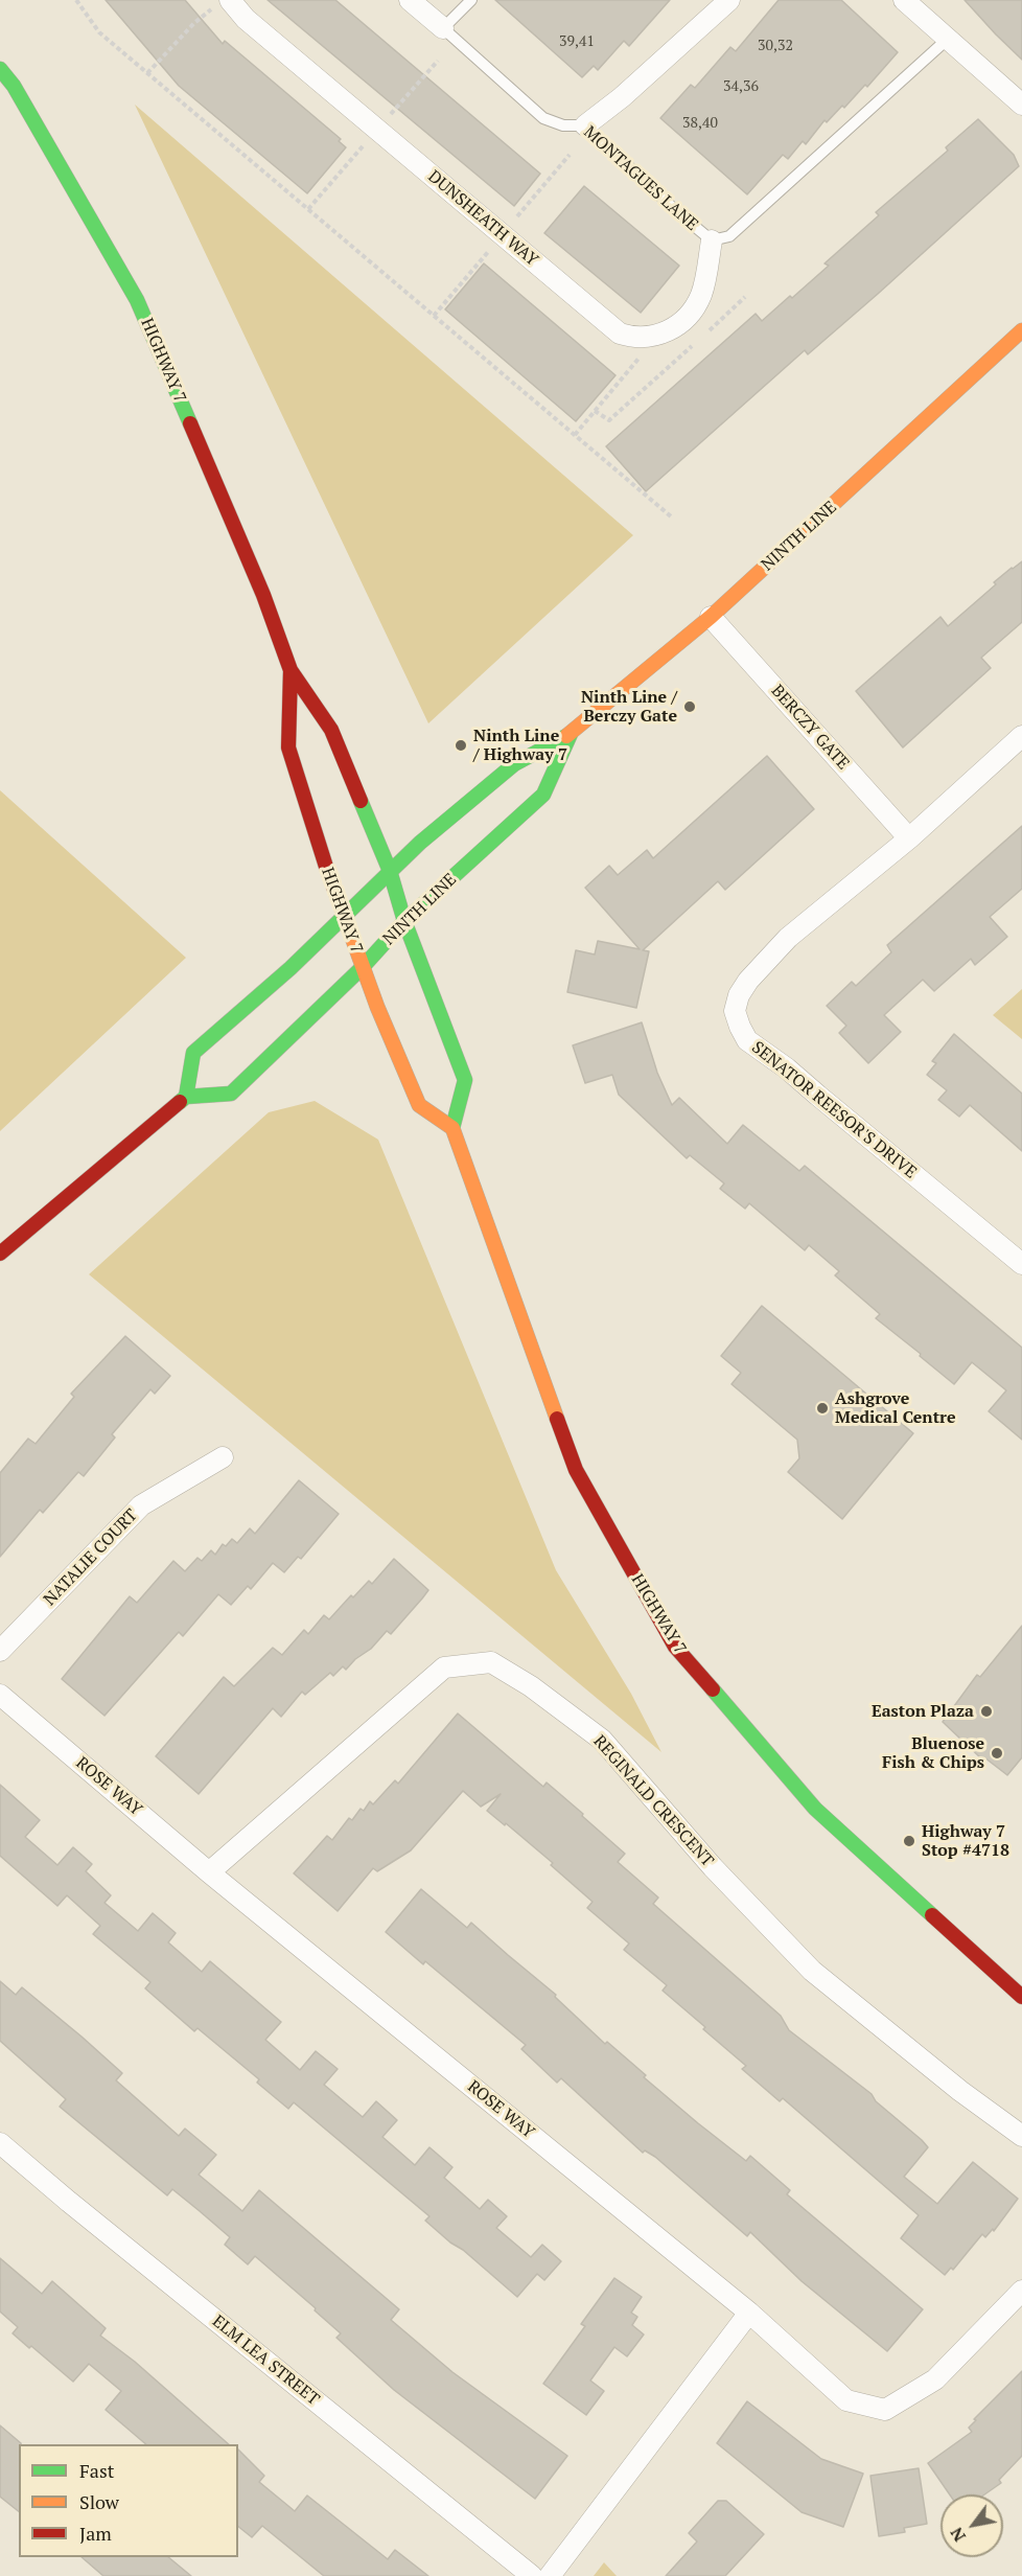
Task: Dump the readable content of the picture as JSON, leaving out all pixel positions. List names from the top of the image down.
{
  "streets": {
    "main road": ["HIGHWAY 7", "NINTH LINE"],
    "street": [
      "DUNSHEATH WAY",
      "BERCZY GATE",
      "SENATOR REESOR'S DRIVE",
      "NATALIE COURT",
      "ROSE WAY",
      "REGINALD CRESCENT",
      "ELM LEA STREET"
    ],
    "lane": ["MONTAGUES LANE"]
  },
  "crossings": [
    ["MONTAGUES LANE", "DUNSHEATH WAY"],
    ["HIGHWAY 7", "NINTH LINE"],
    ["NINTH LINE", "BERCZY GATE"],
    ["BERCZY GATE", "SENATOR REESOR'S DRIVE"],
    ["ROSE WAY", "REGINALD CRESCENT"]
  ],
  "places": [
    "Ninth Line / Berczy Gate",
    "Ninth Line / Highway 7",
    "Ashgrove Medical Centre",
    "Easton Plaza",
    "Bluenose Fish & Chips",
    "Highway 7 Stop #4718"
  ],
  "house_numbers": [
    "39,41",
    "30,32",
    "34,36",
    "38,40"
  ],
  "legend": ["Fast", "Slow", "Jam"],
  "north": "bottom left"
}
